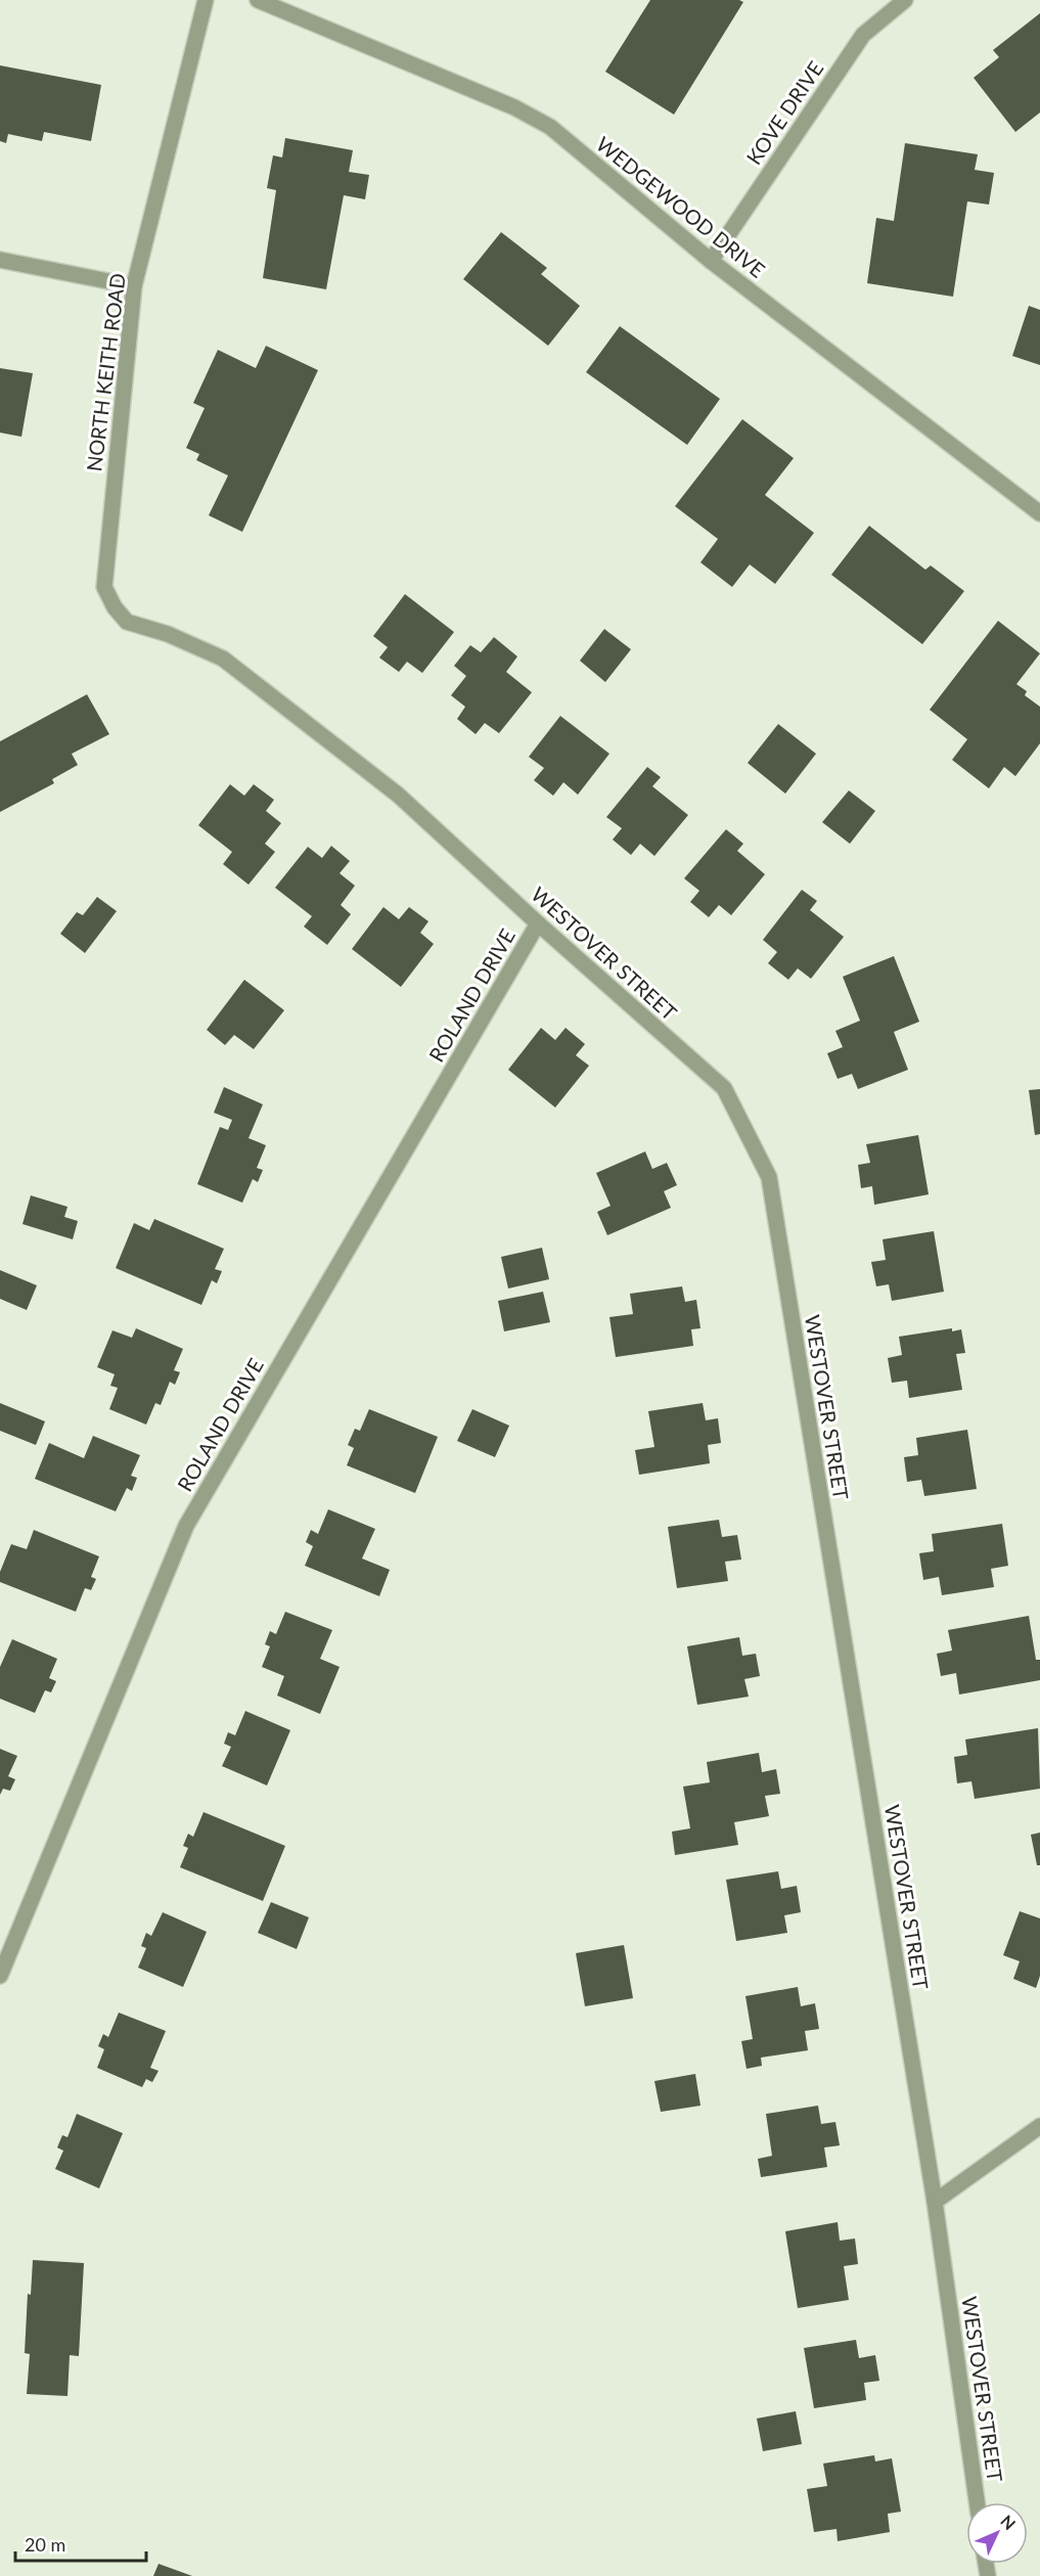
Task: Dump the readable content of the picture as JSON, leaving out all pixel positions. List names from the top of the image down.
{
  "streets": {
    "street": [
      "KOVE DRIVE",
      "WEDGEWOOD DRIVE",
      "NORTH KEITH ROAD",
      "WESTOVER STREET",
      "ROLAND DRIVE"
    ]
  },
  "crossings": [
    ["KOVE DRIVE", "WEDGEWOOD DRIVE"],
    ["NORTH KEITH ROAD", "WESTOVER STREET"],
    ["WESTOVER STREET", "ROLAND DRIVE"]
  ],
  "scale_bar": "20 m",
  "north": "top right"
}
